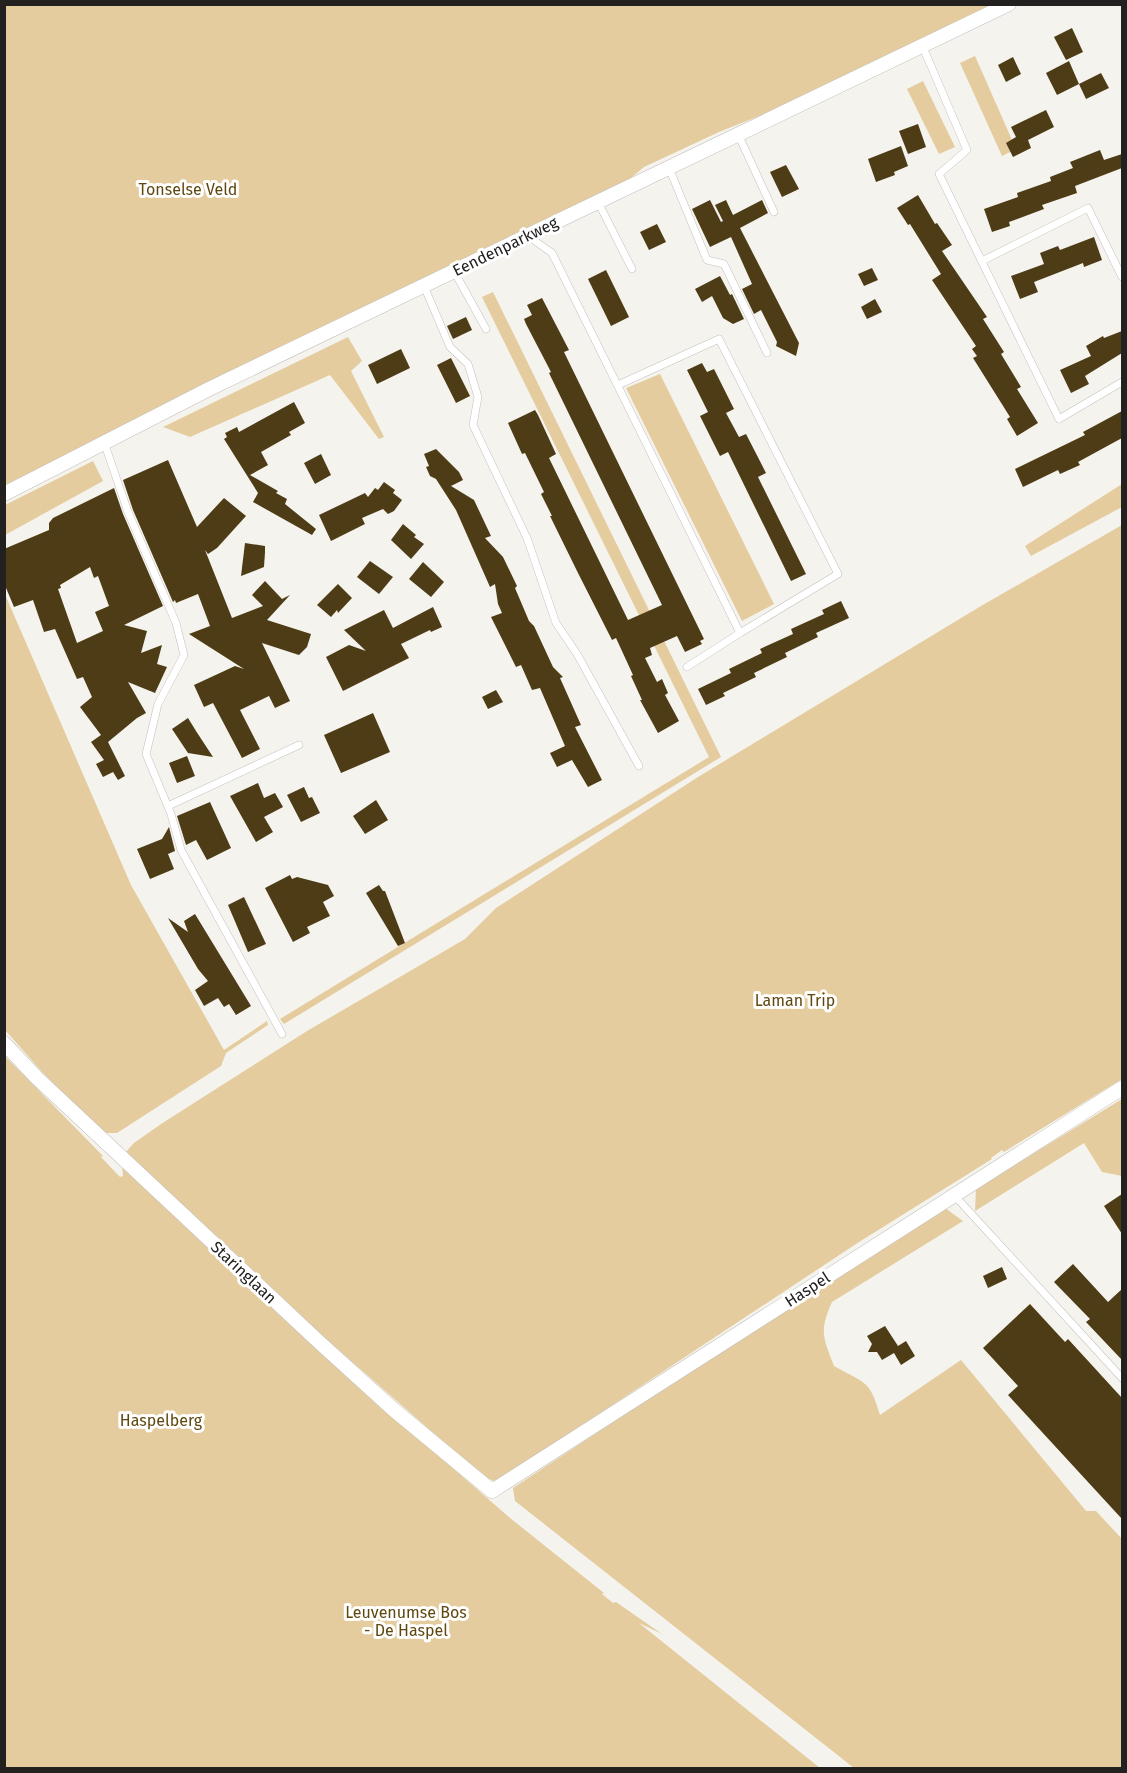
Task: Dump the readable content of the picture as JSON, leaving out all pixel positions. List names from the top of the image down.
{
  "streets": {
    "street": ["Eendenparkweg", "Staringlaan", "Haspel"]
  },
  "crossings": [
    ["Staringlaan", "Haspel"]
  ],
  "parks": [
    "Tonselse Veld",
    "Laman Trip",
    "Haspelberg",
    "Leuvenumse Bos - De Haspel"
  ]
}
